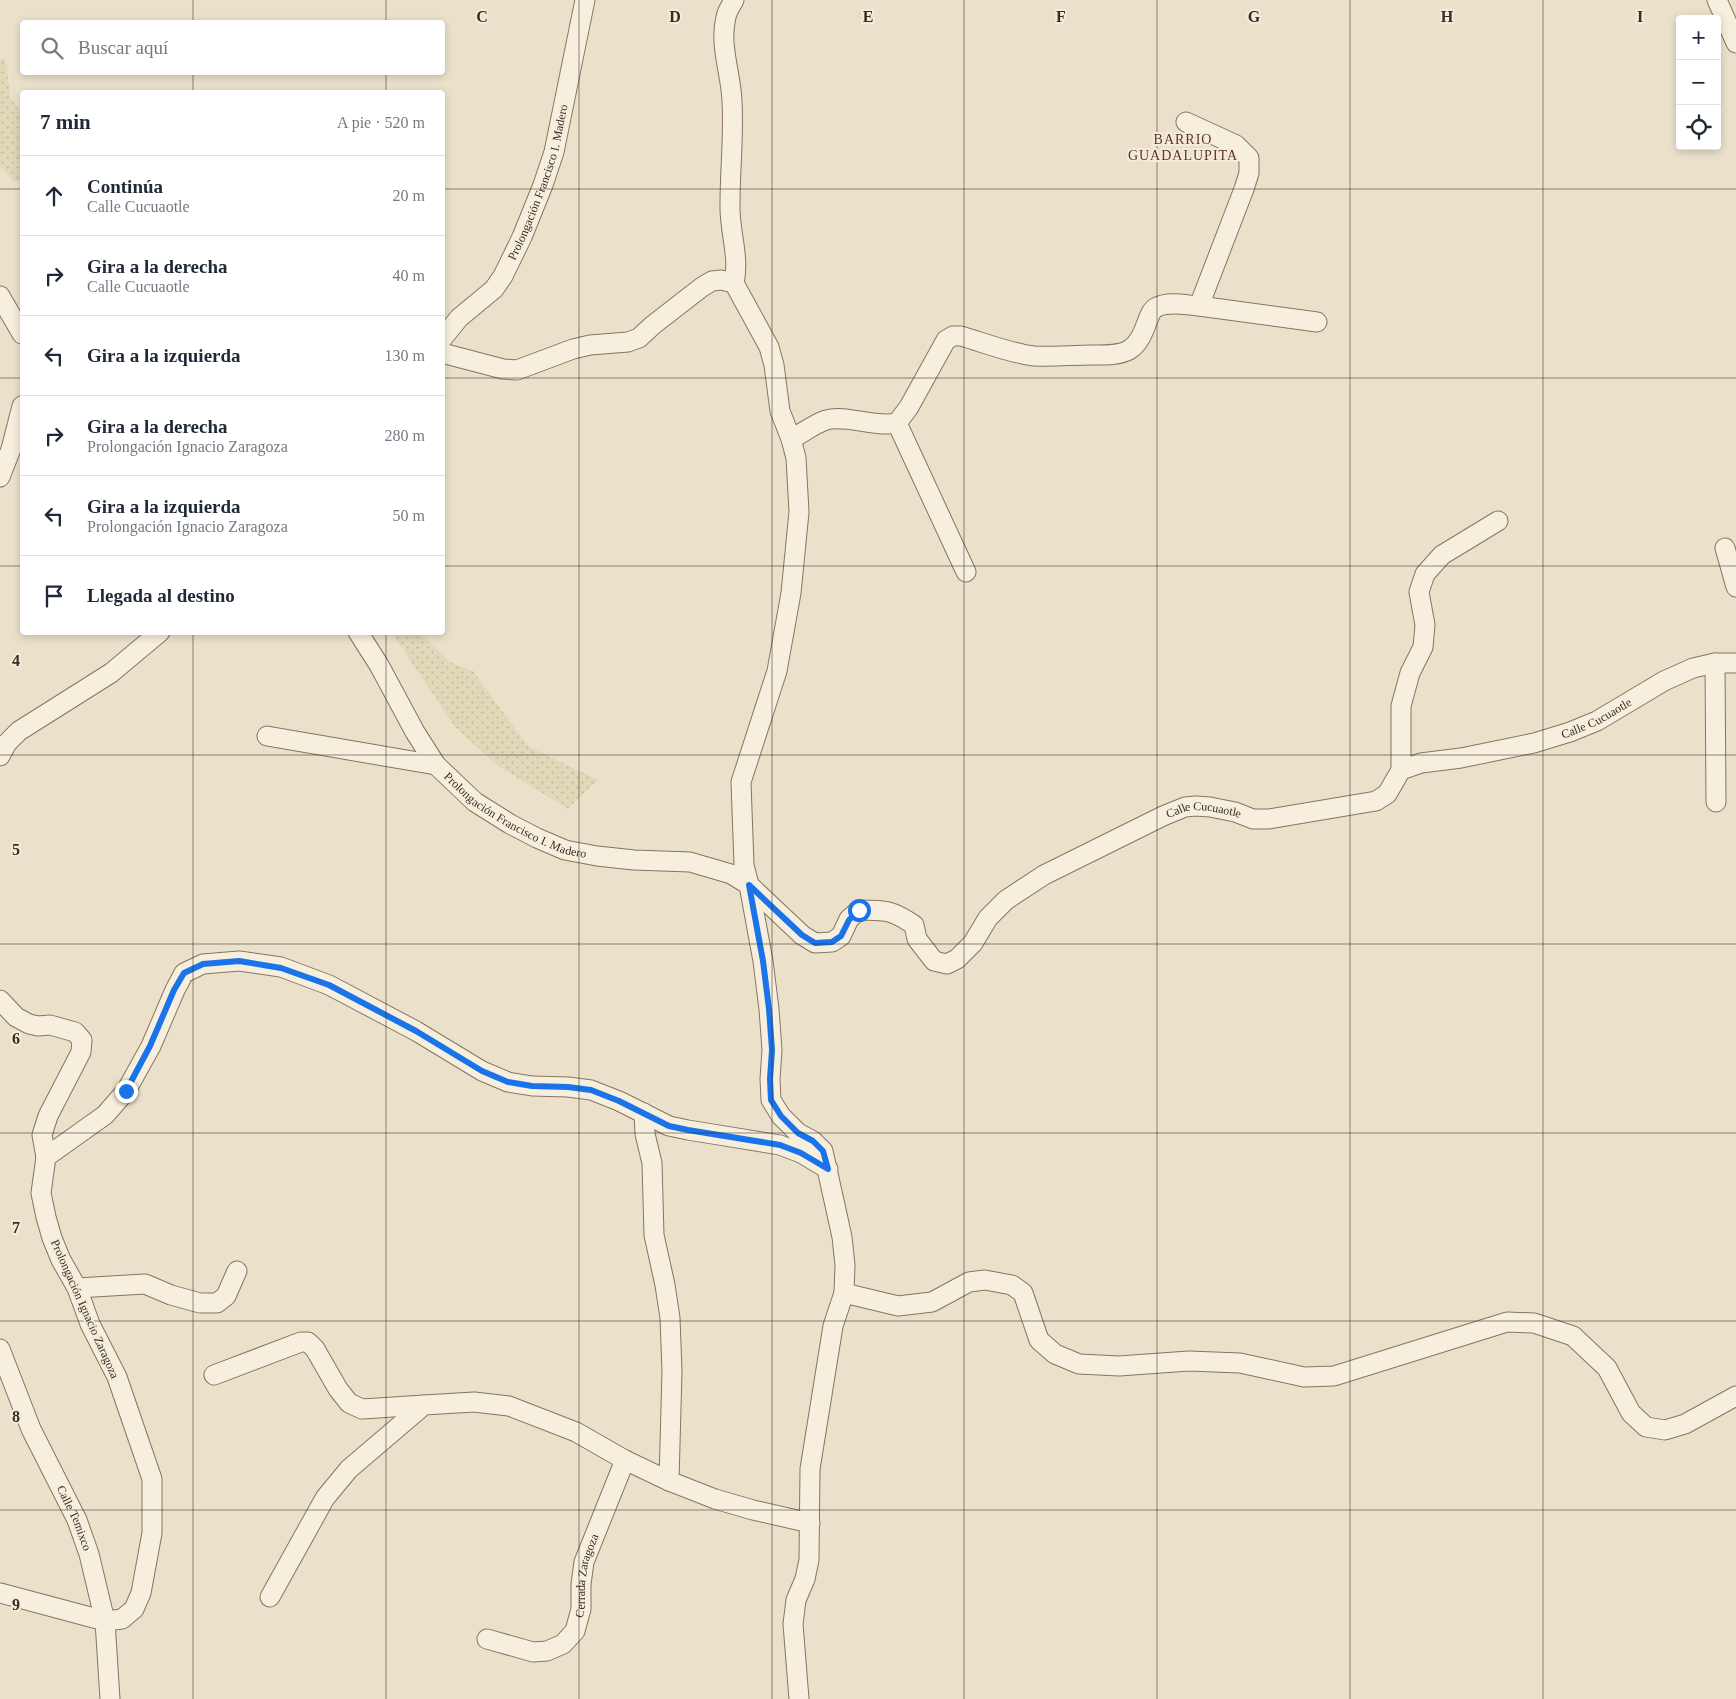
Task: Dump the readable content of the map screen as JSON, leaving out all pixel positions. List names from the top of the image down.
{
  "streets": {
    "street": [
      "Prolongación Francisco I. Madero",
      "Calle Cucuaotle",
      "Prolongación Ignacio Zaragoza",
      "Calle Temixco",
      "Cerrada Zaragoza"
    ]
  },
  "crossings": [
    ["Prolongación Francisco I. Madero", "Calle Cucuaotle"],
    ["Prolongación Ignacio Zaragoza", "Calle Temixco"]
  ],
  "districts": ["BARRIO GUADALUPITA"],
  "page": {
    "map_buttons": ["+", "−"],
    "search": "Buscar aquí",
    "heading": ["7 min", "A pie · 520 m"],
    "list": [
      ["Continúa", "Calle Cucuaotle", "20 m"],
      ["Gira a la derecha", "Calle Cucuaotle", "40 m"],
      ["Gira a la izquierda", "130 m"],
      ["Gira a la derecha", "Prolongación Ignacio Zaragoza", "280 m"],
      ["Gira a la izquierda", "Prolongación Ignacio Zaragoza", "50 m"],
      "Llegada al destino"
    ]
  },
  "grid": {
    "columns": [
      "C",
      "D",
      "E",
      "F",
      "G",
      "H",
      "I"
    ],
    "rows": [
      "4",
      "5",
      "6",
      "7",
      "8",
      "9"
    ]
  }
}
